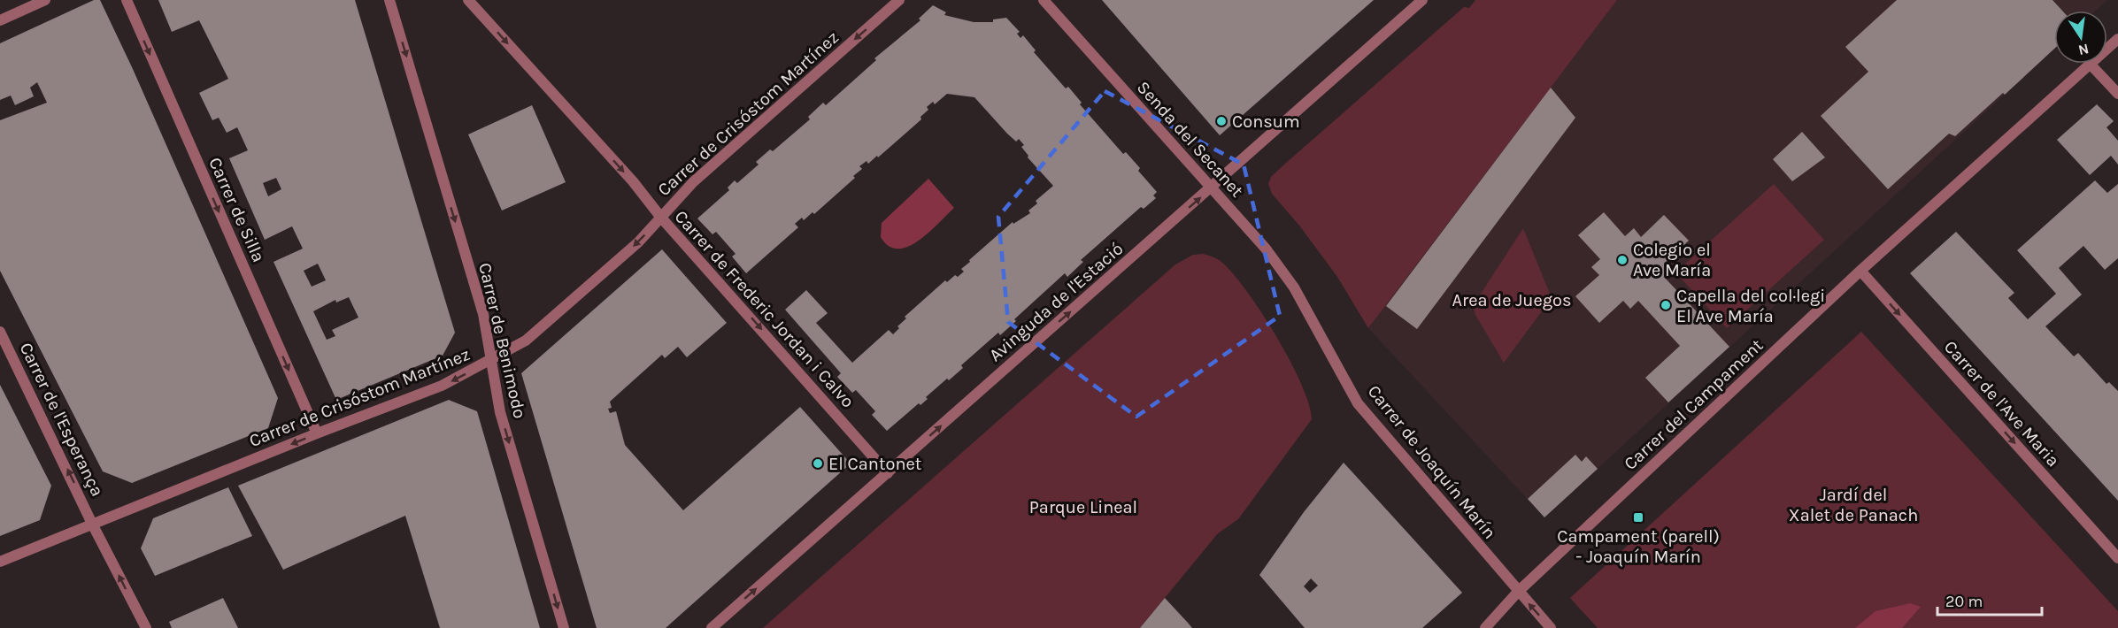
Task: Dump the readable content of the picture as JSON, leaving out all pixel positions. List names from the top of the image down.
{
  "streets": {
    "street": [
      "Carrer de Crisóstom Martínez",
      "Senda del Secanet",
      "Carrer de Silla",
      "Avinguda de l'Estació",
      "Carrer de Frederic Jordan i Calvo",
      "Carrer de Benimodo",
      "Carrer de l'Ave Maria",
      "Carrer del Campament",
      "Carrer de l'Esperança",
      "Carrer de Joaquín Marín"
    ]
  },
  "crossings": [
    ["Carrer de Crisóstom Martínez", "Carrer de Silla"],
    ["Carrer de Crisóstom Martínez", "Carrer de Frederic Jordan i Calvo"],
    ["Carrer de Crisóstom Martínez", "Carrer de Benimodo"],
    ["Carrer de Crisóstom Martínez", "Carrer de l'Esperança"],
    ["Senda del Secanet", "Avinguda de l'Estació"],
    ["Senda del Secanet", "Carrer de Joaquín Marín"],
    ["Avinguda de l'Estació", "Carrer de Frederic Jordan i Calvo"],
    ["Carrer de l'Ave Maria", "Carrer del Campament"],
    ["Carrer del Campament", "Carrer de Joaquín Marín"]
  ],
  "one_way": [
    "Carrer de Crisóstom Martínez",
    "Carrer de Silla",
    "Avinguda de l'Estació",
    "Carrer de Frederic Jordan i Calvo",
    "Carrer de Benimodo",
    "Carrer de l'Ave Maria",
    "Carrer de l'Esperança"
  ],
  "parks": ["Area de Juegos", "Jardí del Xalet de Panach", "Parque Lineal"],
  "places": {
    "other": [
      "Consum",
      "Colegio el Ave María",
      "Capella del col·legi El Ave María",
      "El Cantonet"
    ],
    "transit": ["Campament (parell) - Joaquín Marín"]
  },
  "scale_bar": "20 m",
  "north": "bottom"
}
